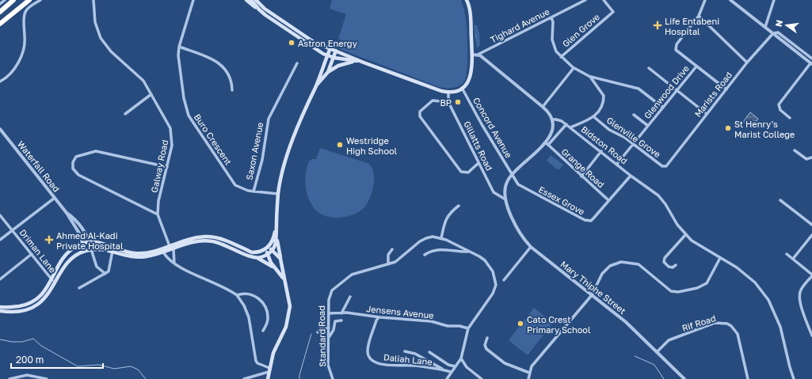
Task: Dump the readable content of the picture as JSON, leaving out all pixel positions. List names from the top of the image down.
{
  "streets": {
    "street": [
      "Tighard Avenue",
      "Glen Grove",
      "Glenwood Drive",
      "Marists Road",
      "Concord Avenue",
      "Glenville Grove",
      "Buro Crescent",
      "Bidston Road",
      "Gillatts Road",
      "Saxon Avenue",
      "Waterfall Road",
      "Galway Road",
      "Grange Road",
      "Essex Grove",
      "Driman Lane",
      "Mary Thiphe Street",
      "Jensens Avenue",
      "Rif Road",
      "Standard Road",
      "Daliah Lane"
    ]
  },
  "crossings": [
    ["Glenwood Drive", "Glenville Grove"],
    ["Glenwood Drive", "Bidston Road"],
    ["Marists Road", "Glenville Grove"],
    ["Concord Avenue", "Essex Grove"],
    ["Buro Crescent", "Saxon Avenue"],
    ["Bidston Road", "Essex Grove"],
    ["Gillatts Road", "Mary Thiphe Street"],
    ["Grange Road", "Essex Grove"],
    ["Mary Thiphe Street", "Rif Road"],
    ["Jensens Avenue", "Standard Road"],
    ["Jensens Avenue", "Daliah Lane"]
  ],
  "places": {
    "health": ["Life Entabeni Hospital", "Ahmed Al-Kadi Private Hospital"],
    "other": [
      "Astron Energy",
      "BP",
      "St Henry's Marist College",
      "Westridge High School",
      "Cato Crest Primary School"
    ]
  },
  "scale_bar": "200 m",
  "north": "left"
}
